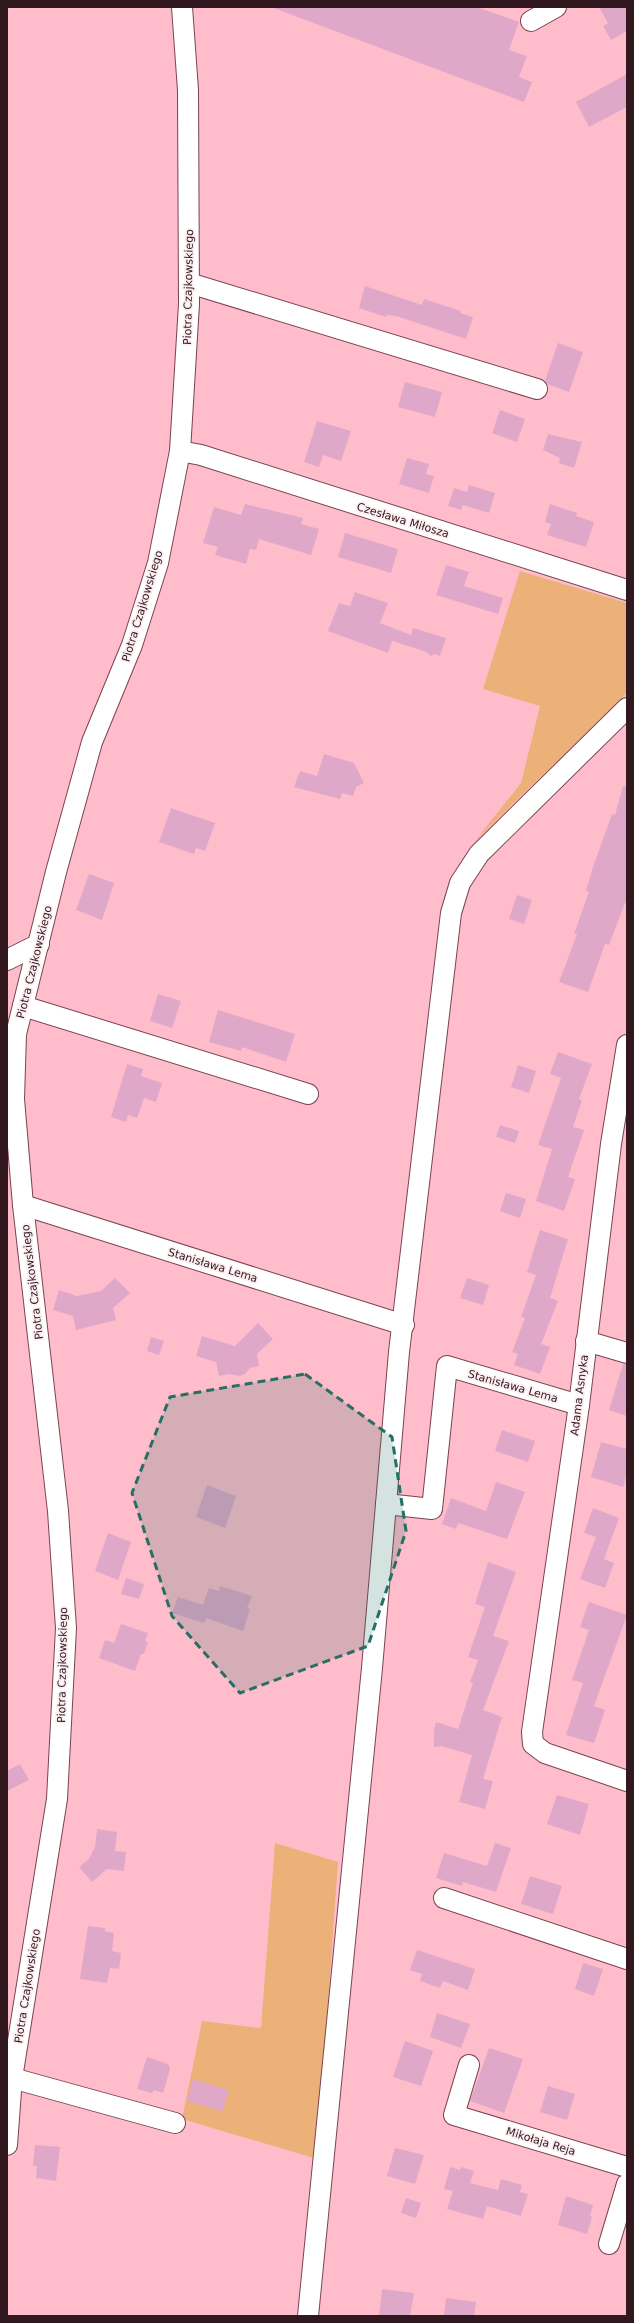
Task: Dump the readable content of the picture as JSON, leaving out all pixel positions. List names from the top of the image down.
{
  "streets": {
    "street": [
      "Piotra Czajkowskiego",
      "Czesława Miłosza",
      "Stanisława Lema",
      "Adama Asnyka",
      "Mikołaja Reja"
    ]
  },
  "crossings": [
    ["Piotra Czajkowskiego", "Czesława Miłosza"],
    ["Piotra Czajkowskiego", "Stanisława Lema"],
    ["Stanisława Lema", "Adama Asnyka"]
  ]
}
